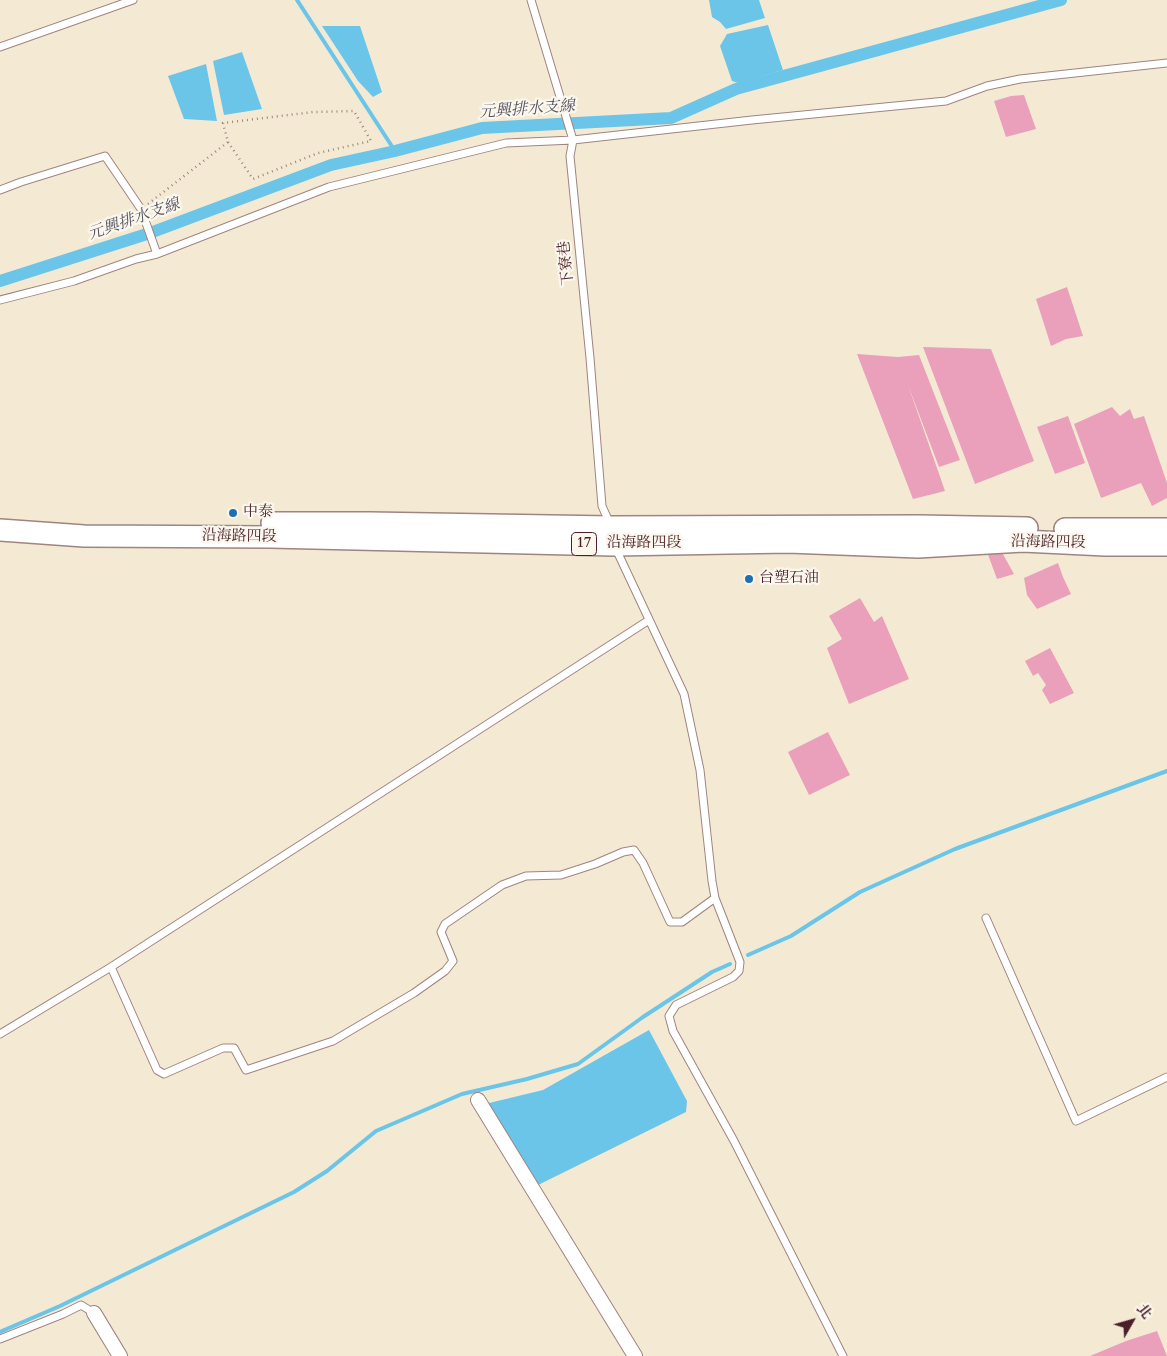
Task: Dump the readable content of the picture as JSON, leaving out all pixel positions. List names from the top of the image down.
{
  "streets": {
    "main road": ["沿海路四段", "17"],
    "lane": ["下寮巷"]
  },
  "crossings": [
    ["下寮巷", "沿海路四段"]
  ],
  "water": ["元興排水支線"],
  "places": ["中泰", "台塑石油"],
  "north": "top right"
}
